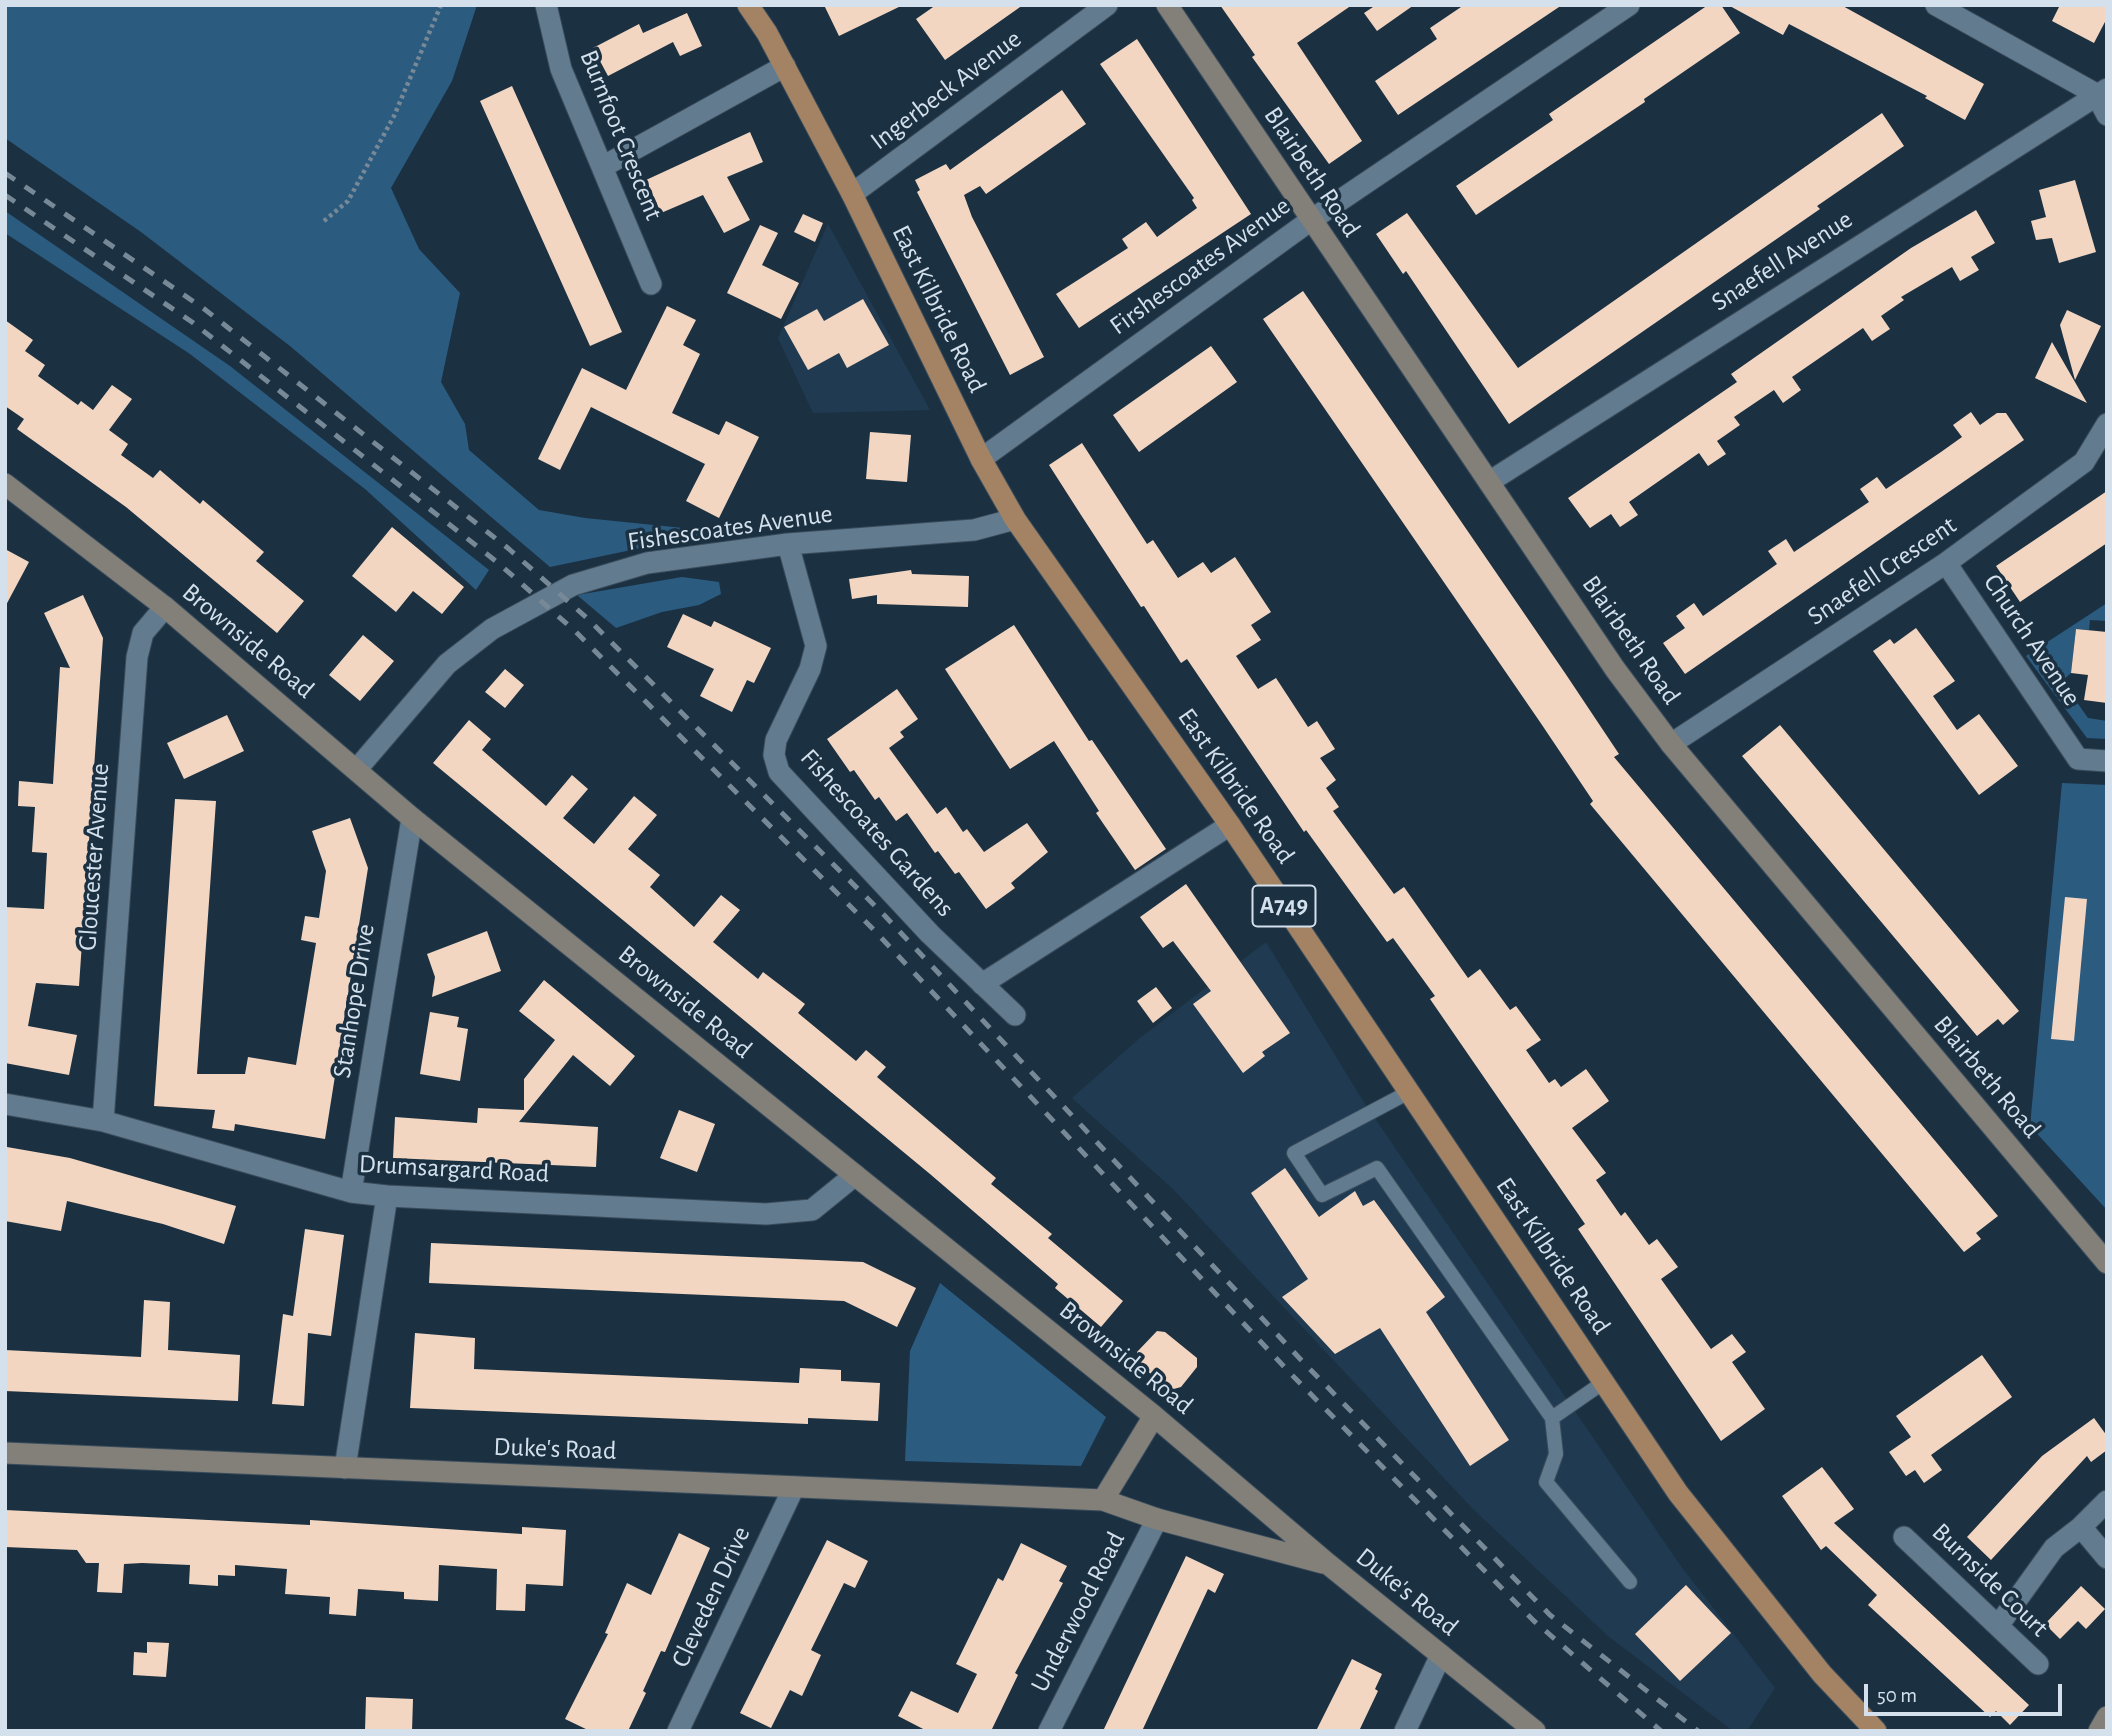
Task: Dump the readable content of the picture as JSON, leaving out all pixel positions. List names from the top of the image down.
{
  "streets": {
    "main road": ["East Kilbride Road", "A749"],
    "street": [
      "Ingerbeck Avenue",
      "Burnfoot Crescent",
      "Blairbeth Road",
      "Snaefell Avenue",
      "Firshescoates Avenue",
      "Fishescoates Avenue",
      "Snaefell Crescent",
      "Church Avenue",
      "Brownside Road",
      "Fishescoates Gardens",
      "Gloucester Avenue",
      "Stanhope Drive",
      "Drumsargard Road",
      "Duke's Road",
      "Burnside Court",
      "Cleveden Drive",
      "Underwood Road"
    ]
  },
  "crossings": [
    ["Ingerbeck Avenue", "East Kilbride Road"],
    ["Blairbeth Road", "Snaefell Avenue"],
    ["Blairbeth Road", "Firshescoates Avenue"],
    ["Blairbeth Road", "Snaefell Crescent"],
    ["Firshescoates Avenue", "East Kilbride Road"],
    ["East Kilbride Road", "Fishescoates Avenue"],
    ["Fishescoates Avenue", "Brownside Road"],
    ["Fishescoates Avenue", "Fishescoates Gardens"],
    ["Snaefell Crescent", "Church Avenue"],
    ["Brownside Road", "Gloucester Avenue"],
    ["Brownside Road", "Stanhope Drive"],
    ["Brownside Road", "Drumsargard Road"],
    ["Brownside Road", "Duke's Road"],
    ["Gloucester Avenue", "Drumsargard Road"],
    ["Stanhope Drive", "Drumsargard Road"],
    ["Duke's Road", "Cleveden Drive"],
    ["Duke's Road", "Underwood Road"]
  ],
  "scale_bar": "50 m"
}
